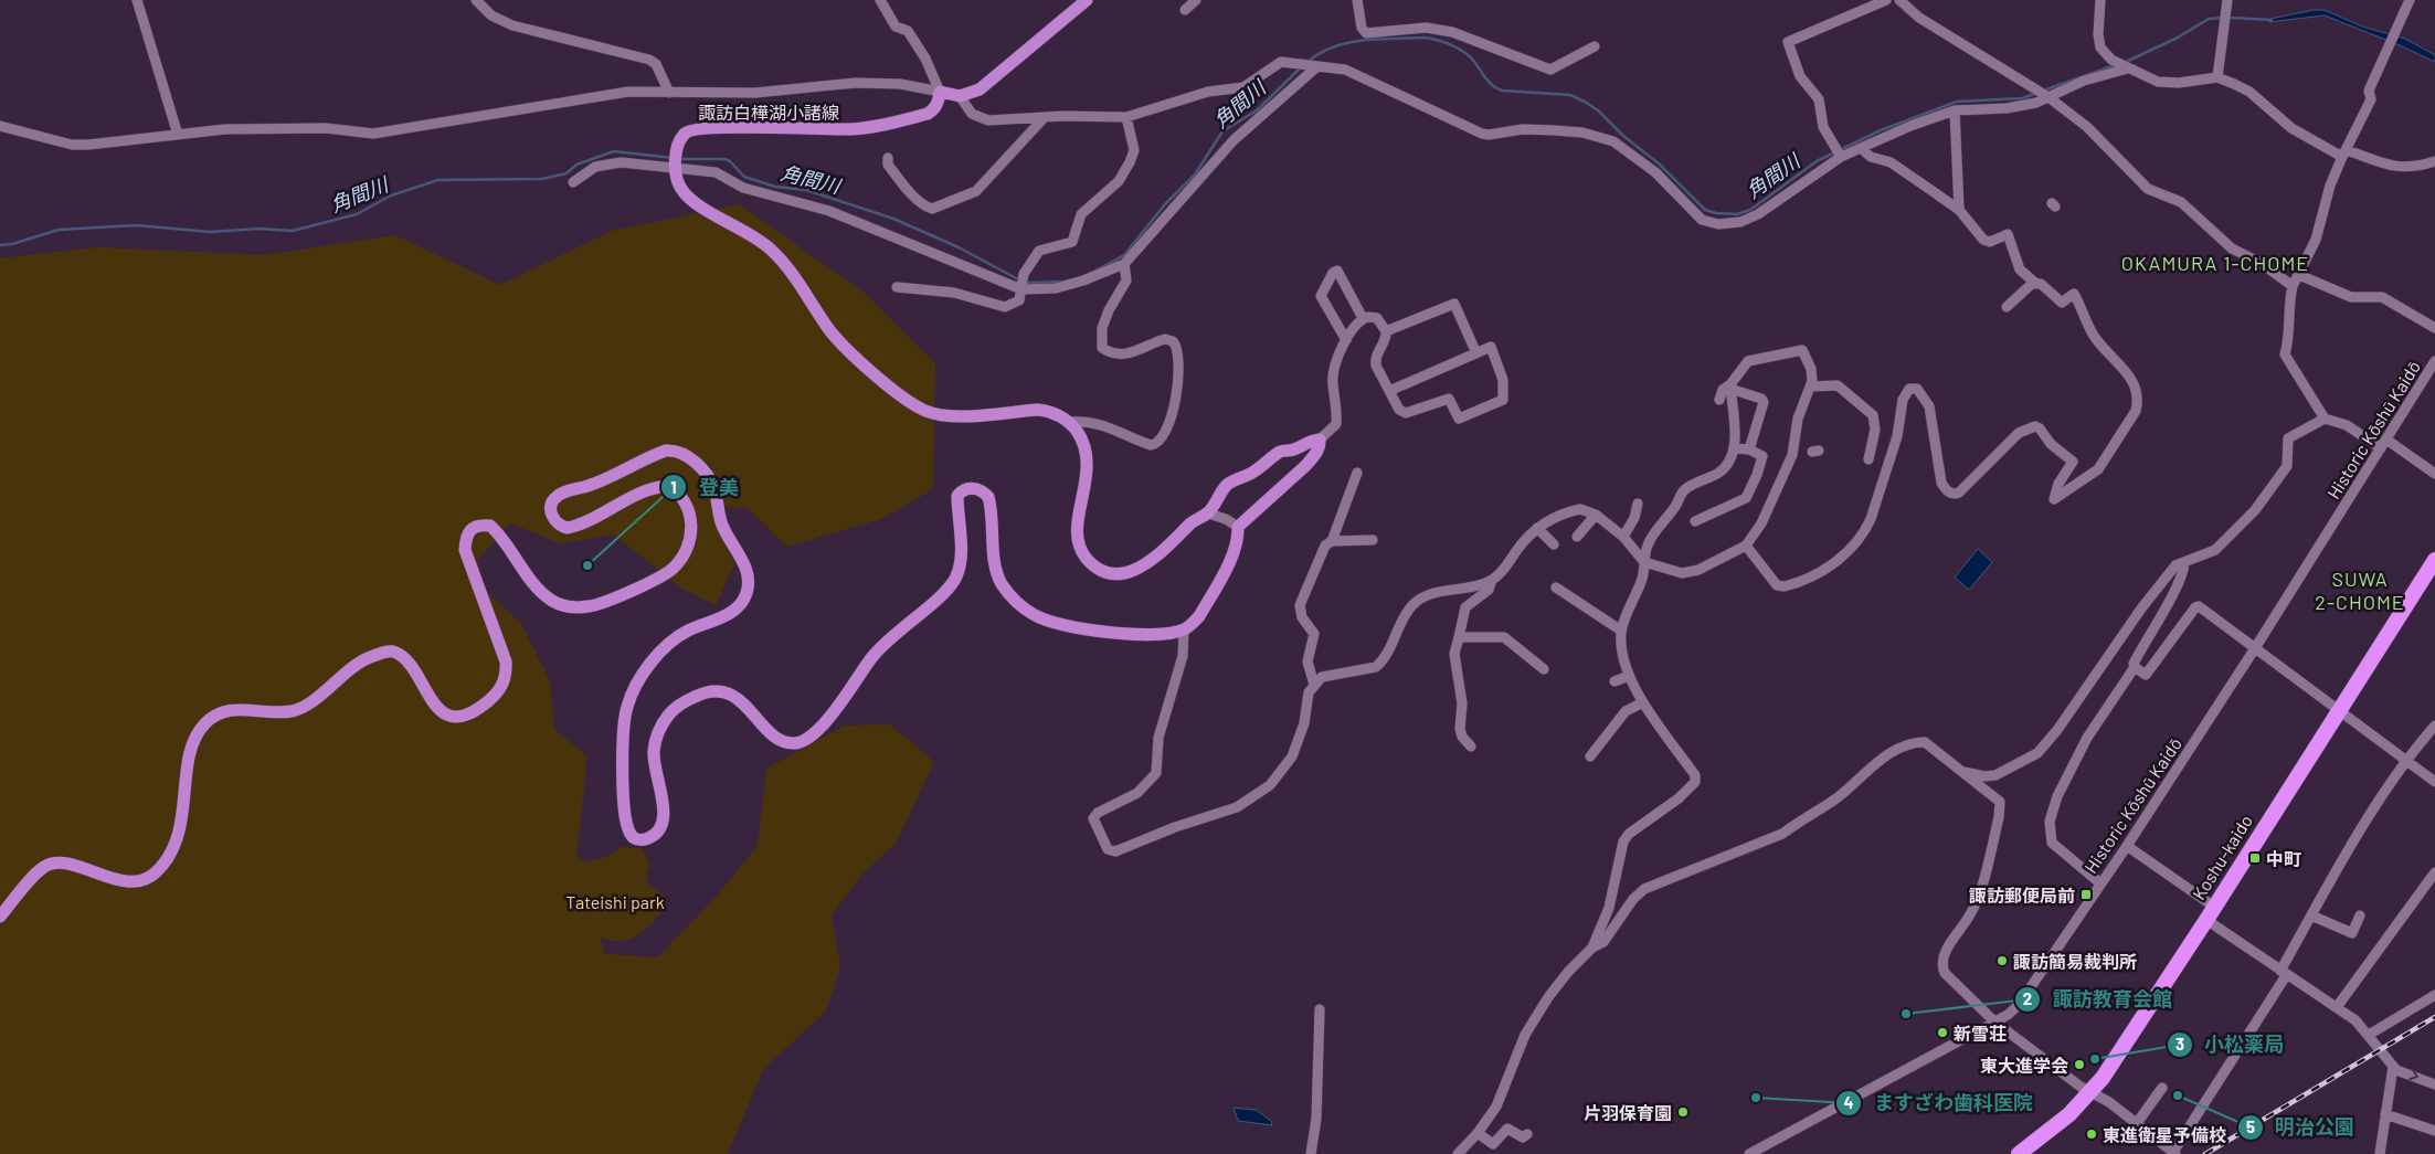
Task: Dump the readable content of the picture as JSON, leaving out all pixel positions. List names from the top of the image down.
{
  "streets": {
    "highway": ["Koshu-kaido"],
    "main road": ["諏訪白樺湖小諸線"],
    "street": ["Historic Kōshū Kaidō"]
  },
  "districts": ["OKAMURA 1-CHOME", "SUWA 2-CHOME"],
  "water": ["角間川"],
  "parks": ["Tateishi park"],
  "places": {
    "other": [
      "登美",
      "諏訪簡易裁判所",
      "諏訪教育会館",
      "新雪荘",
      "小松薬局",
      "東大進学会",
      "明治公園",
      "ますざわ歯科医院",
      "片羽保育園",
      "東進衛星予備校"
    ],
    "transit": ["中町", "諏訪郵便局前"]
  }
}
